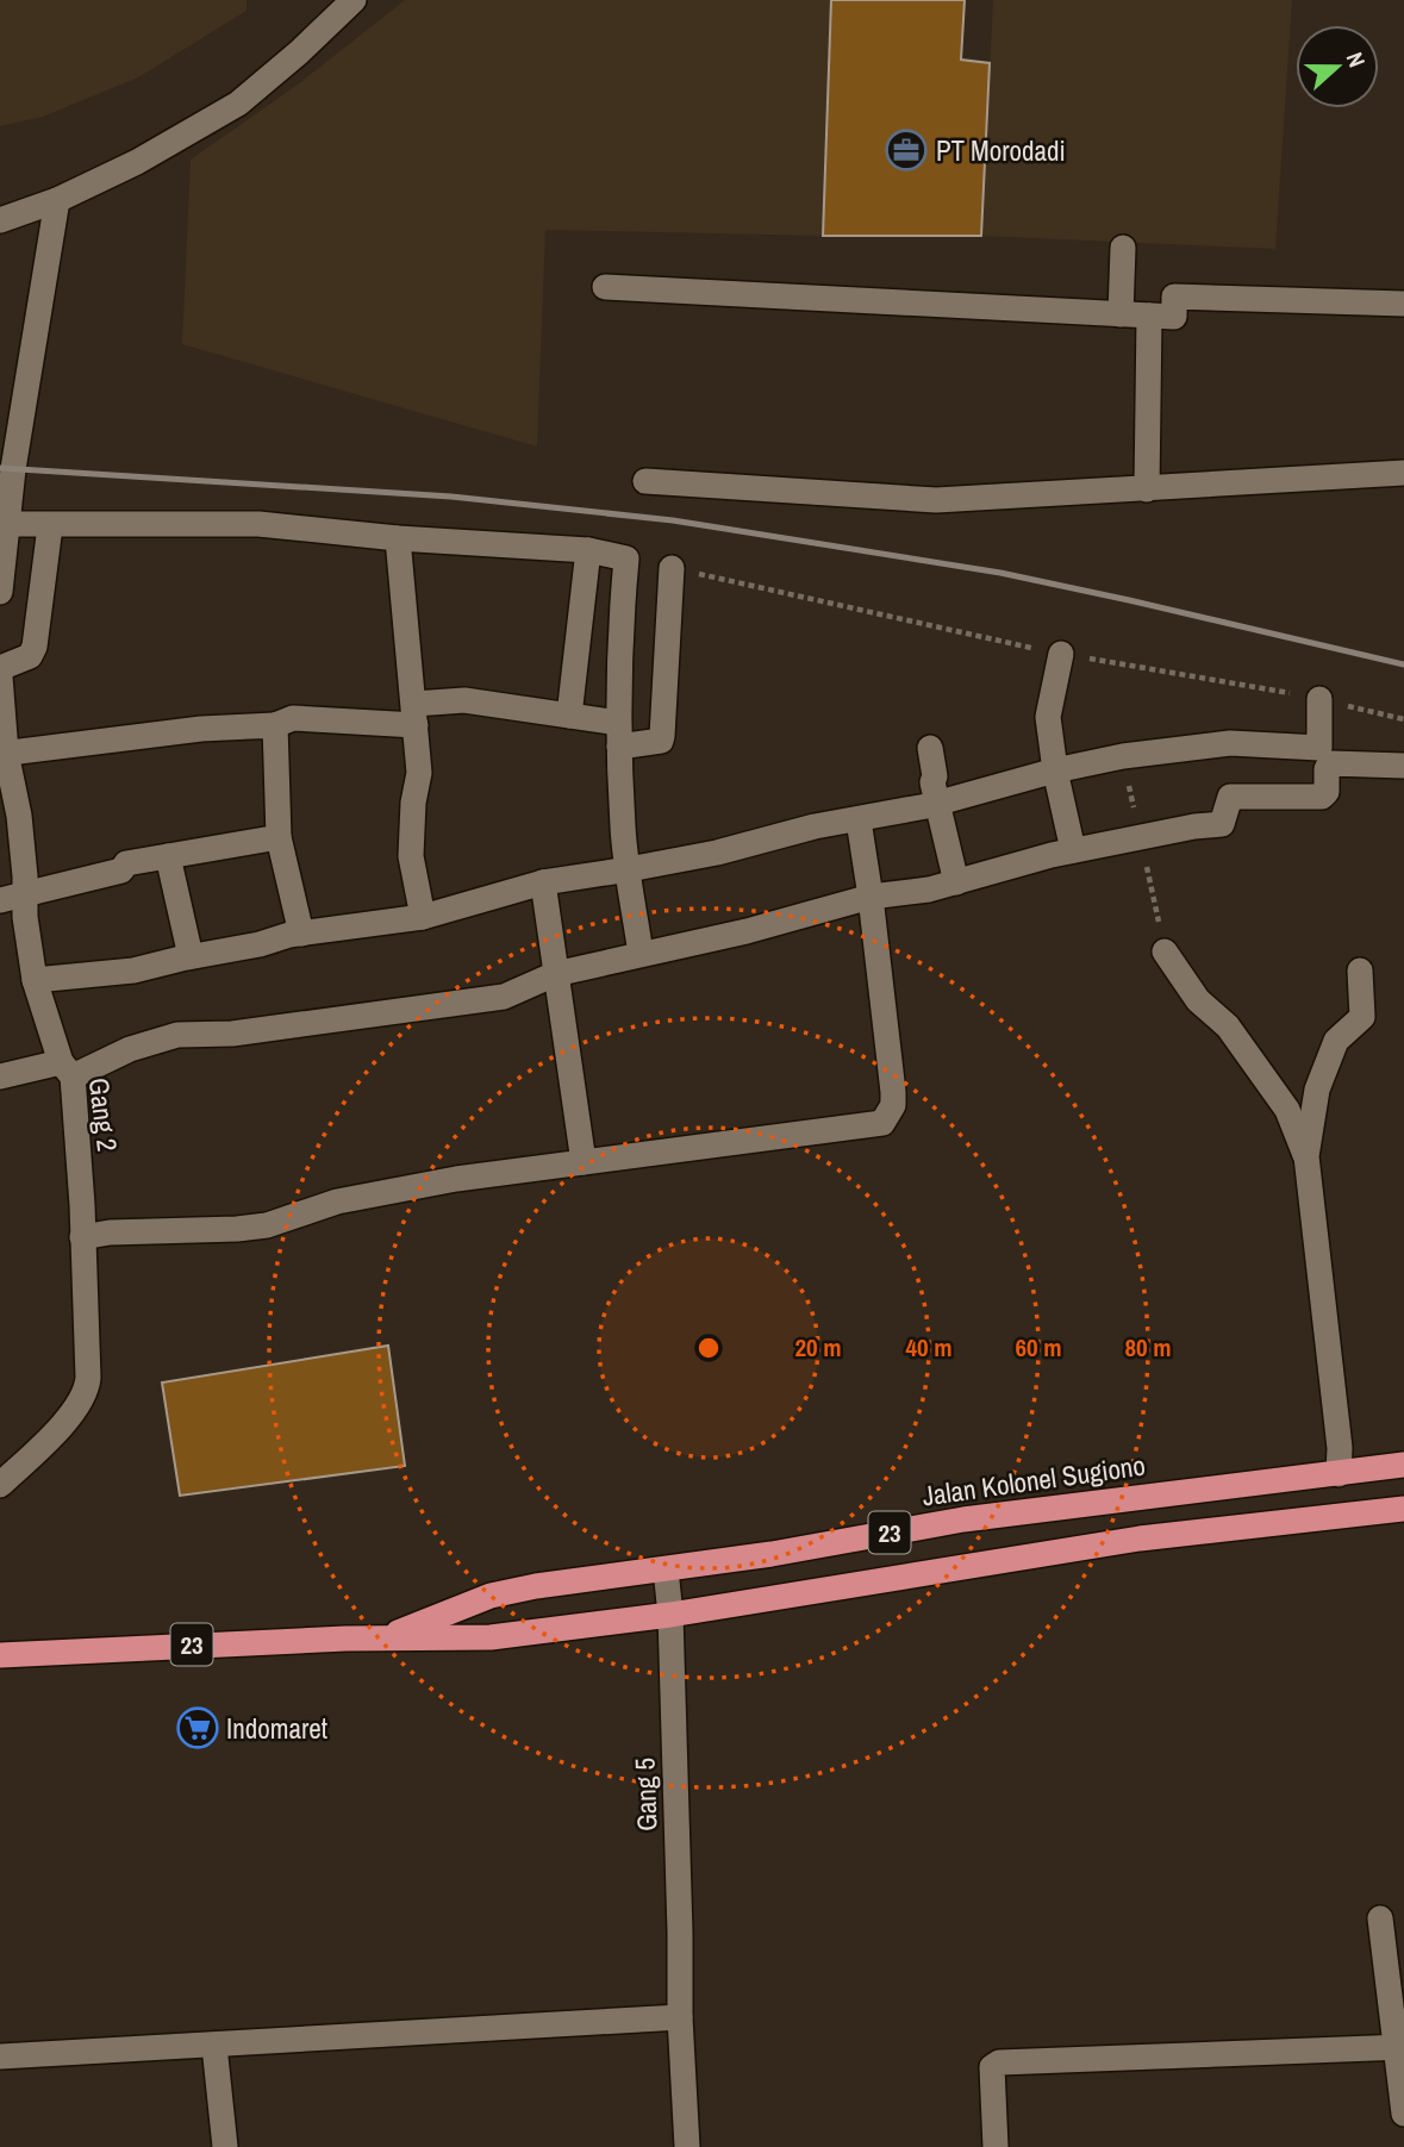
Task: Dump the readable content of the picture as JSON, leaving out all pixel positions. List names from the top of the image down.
{
  "streets": {
    "highway": ["Jalan Kolonel Sugiono", "23"],
    "street": ["Gang 2", "Gang 5"]
  },
  "crossings": [
    ["Jalan Kolonel Sugiono", "Gang 5"]
  ],
  "places": {
    "office": ["PT Morodadi"],
    "supermarket": ["Indomaret"]
  },
  "north": "right",
  "rings": [
    "20 m",
    "40 m",
    "60 m",
    "80 m"
  ]
}
